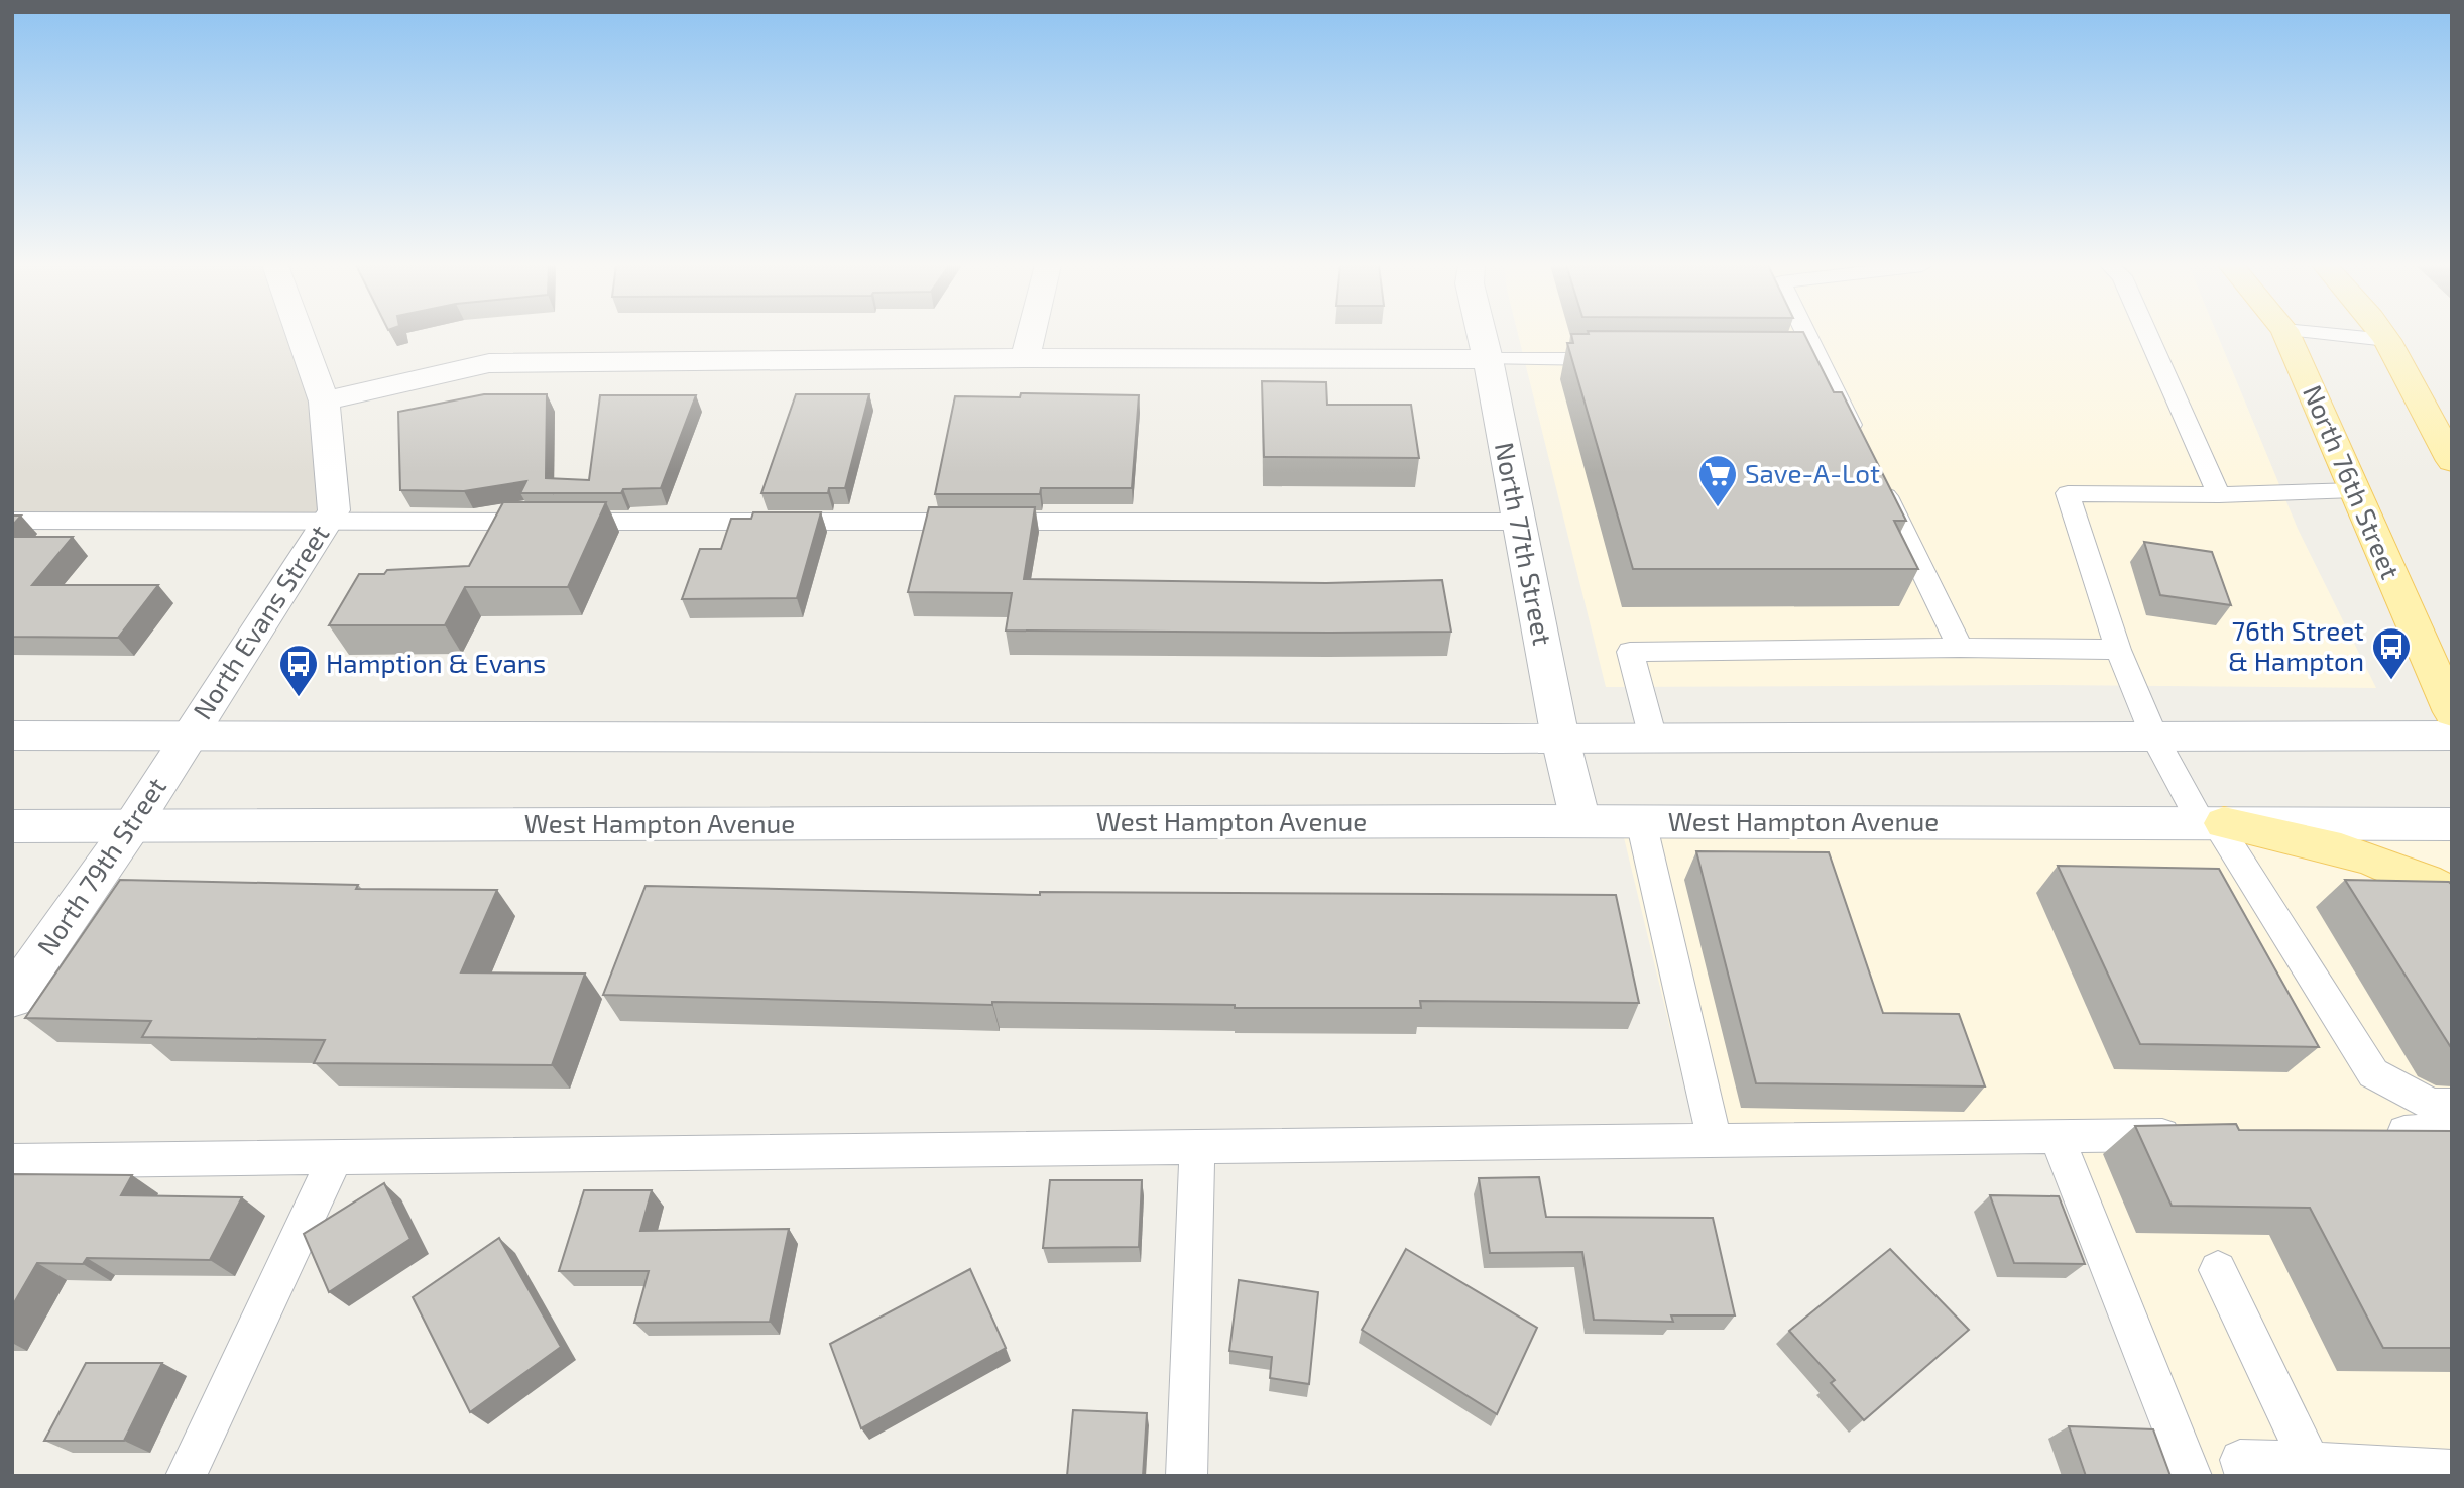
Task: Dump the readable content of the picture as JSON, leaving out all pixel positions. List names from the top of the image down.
{
  "streets": {
    "main road": [
      "North 76th Street",
      "North 77th Street",
      "North Evans Street",
      "West Hampton Avenue",
      "North 79th Street"
    ]
  },
  "crossings": [
    ["North 77th Street", "West Hampton Avenue"],
    ["North Evans Street", "North 79th Street"],
    ["West Hampton Avenue", "North 79th Street"]
  ],
  "places": {
    "supermarket": ["Save-A-Lot"],
    "bus stop": ["76th Street & Hampton", "Hamption & Evans"]
  }
}
